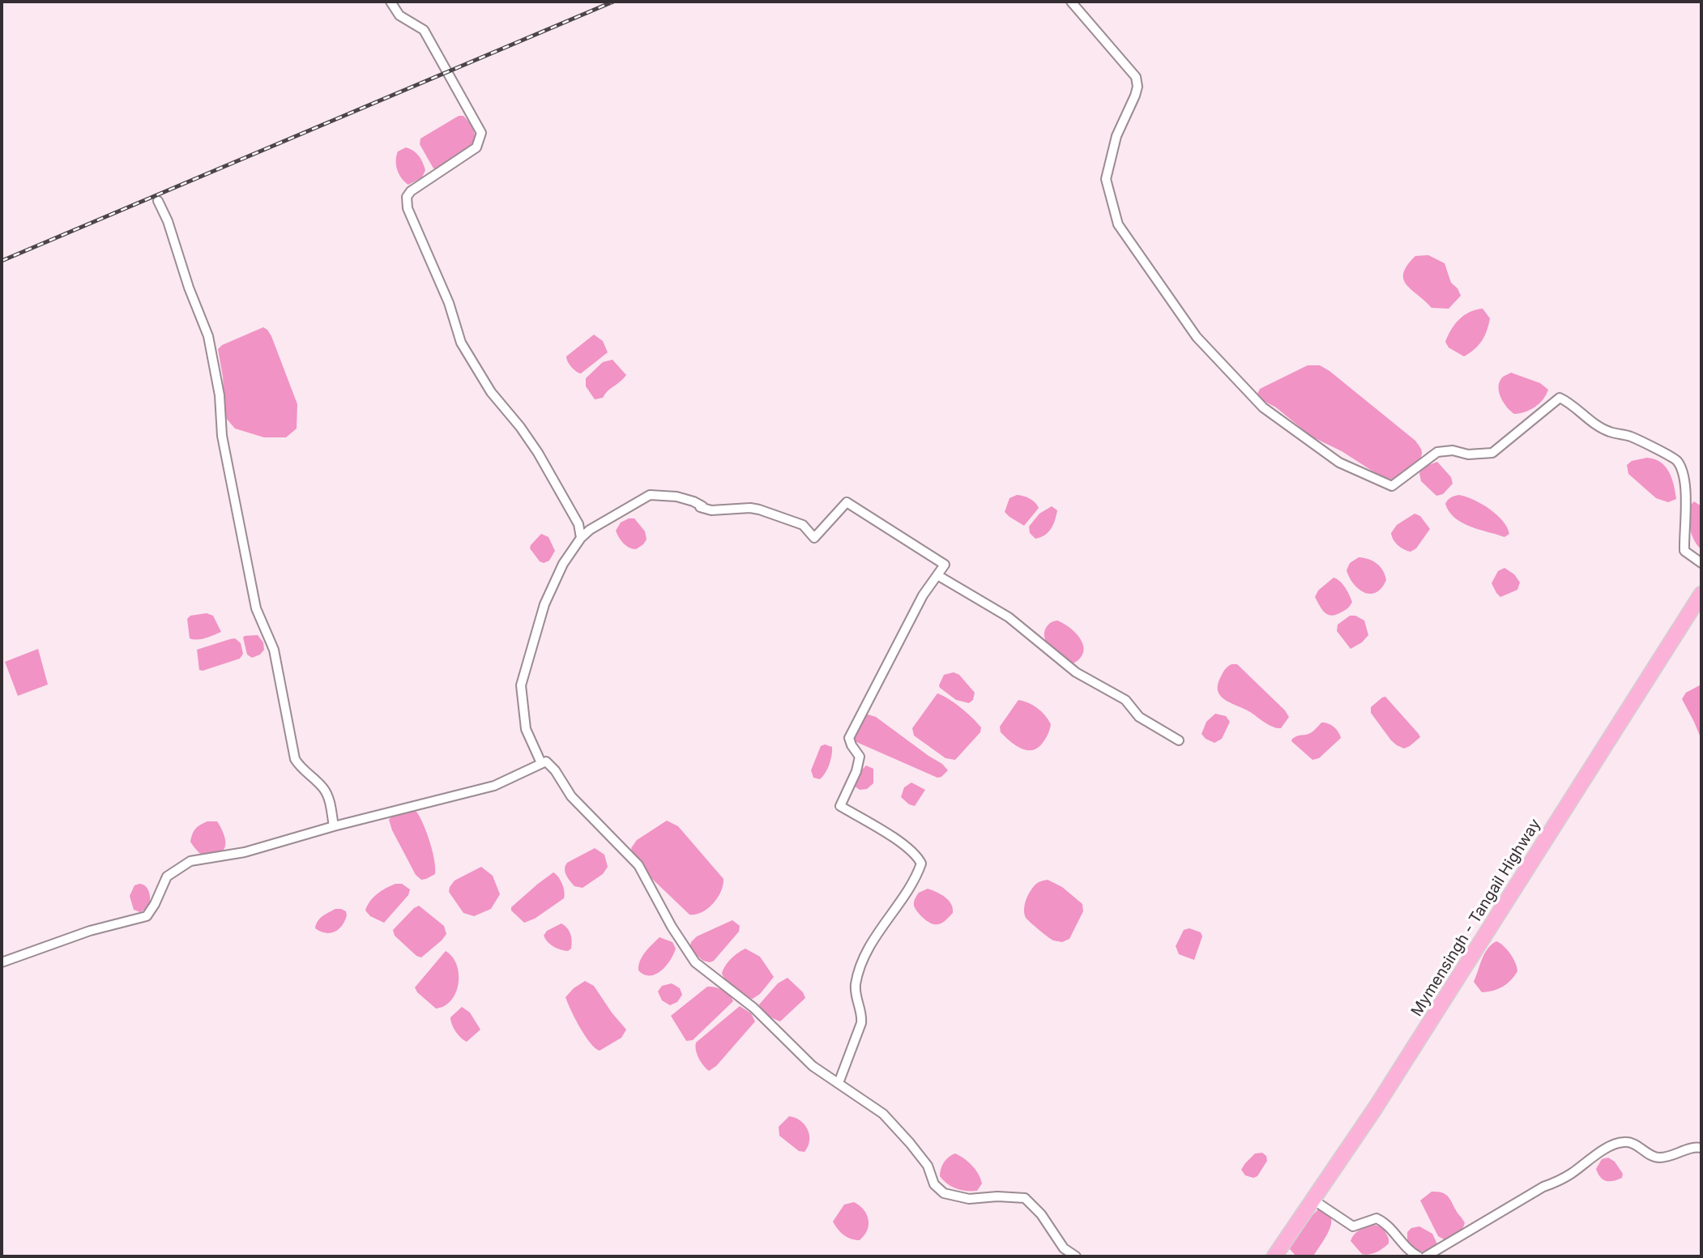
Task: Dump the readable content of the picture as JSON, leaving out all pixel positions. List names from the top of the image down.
{
  "streets": {
    "highway": ["Mymensingh - Tangail Highway"]
  }
}
